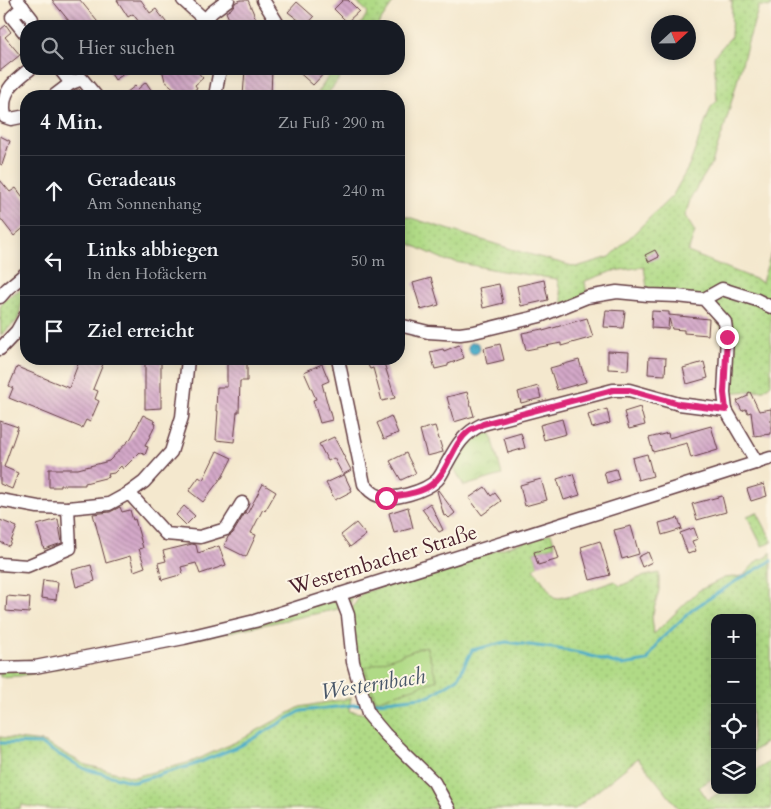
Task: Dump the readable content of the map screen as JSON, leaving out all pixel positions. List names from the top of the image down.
{
  "streets": {
    "street": ["Westernbacher Straße"]
  },
  "water": ["Westernbach"],
  "north": "right",
  "page": {
    "search": "Hier suchen",
    "heading": ["4 Min.", "Zu Fuß · 290 m"],
    "list": [
      ["Geradeaus", "Am Sonnenhang", "240 m"],
      ["Links abbiegen", "In den Hofäckern", "50 m"],
      "Ziel erreicht"
    ],
    "map_buttons": ["+", "−"]
  }
}
